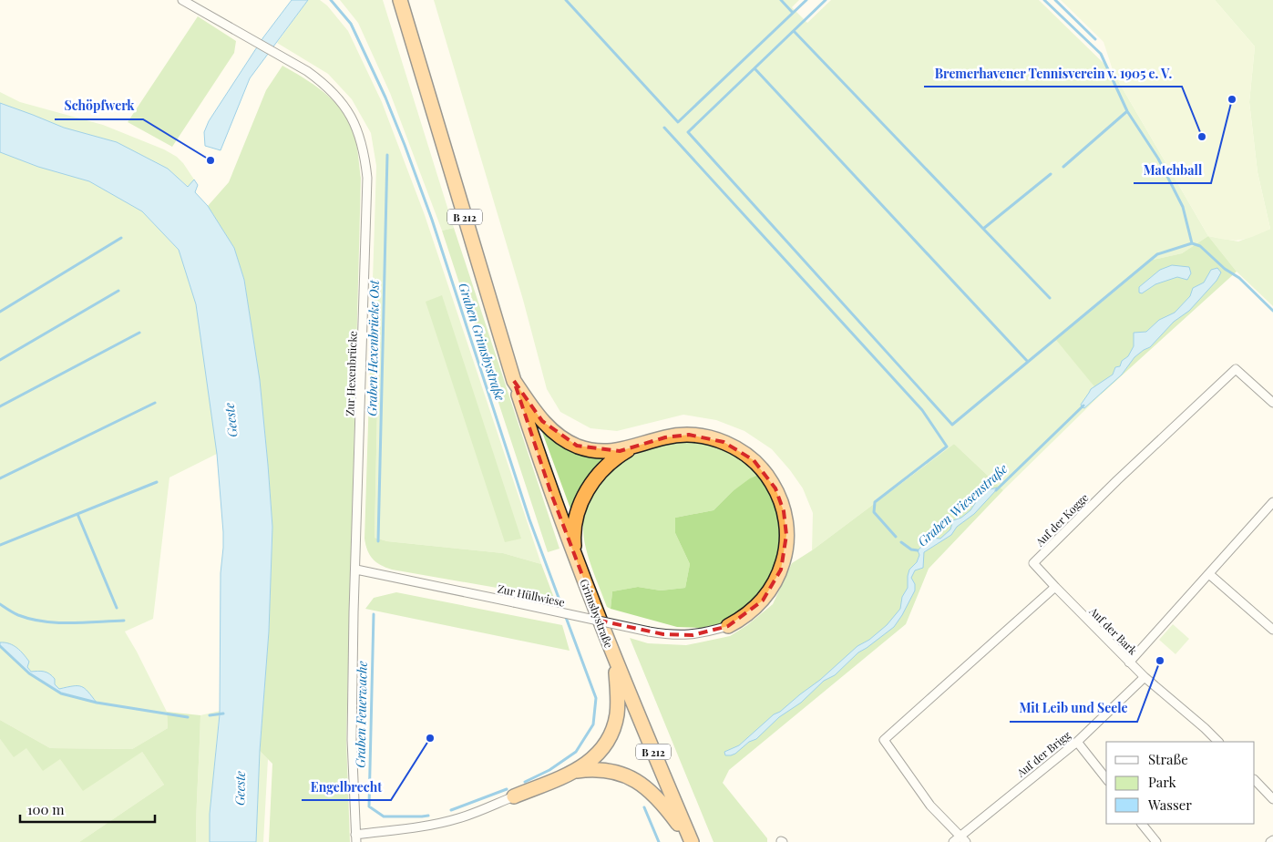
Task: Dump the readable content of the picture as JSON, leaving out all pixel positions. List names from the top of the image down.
{
  "streets": {
    "highway": ["B 212", "Grimsbystraße"],
    "street": [
      "Zur Hexenbrücke",
      "Auf der Kogge",
      "Zur Hüllwiese",
      "Auf der Bark",
      "Auf der Brigg"
    ]
  },
  "crossings": [
    ["B 212", "Grimsbystraße"],
    ["Zur Hexenbrücke", "Zur Hüllwiese"],
    ["Auf der Kogge", "Auf der Bark"],
    ["Auf der Bark", "Auf der Brigg"]
  ],
  "water": [
    "Graben Grimsbystraße",
    "Graben Hexenbrücke Ost",
    "Geeste",
    "Graben Wiesenstraße",
    "Graben Feuerwache"
  ],
  "places": [
    "Matchball",
    "Bremerhavener Tennisverein v. 1905 e. V.",
    "Schöpfwerk",
    "Mit Leib und Seele",
    "Engelbrecht"
  ],
  "legend": ["Straße", "Park", "Wasser"],
  "scale_bar": "100 m"
}
